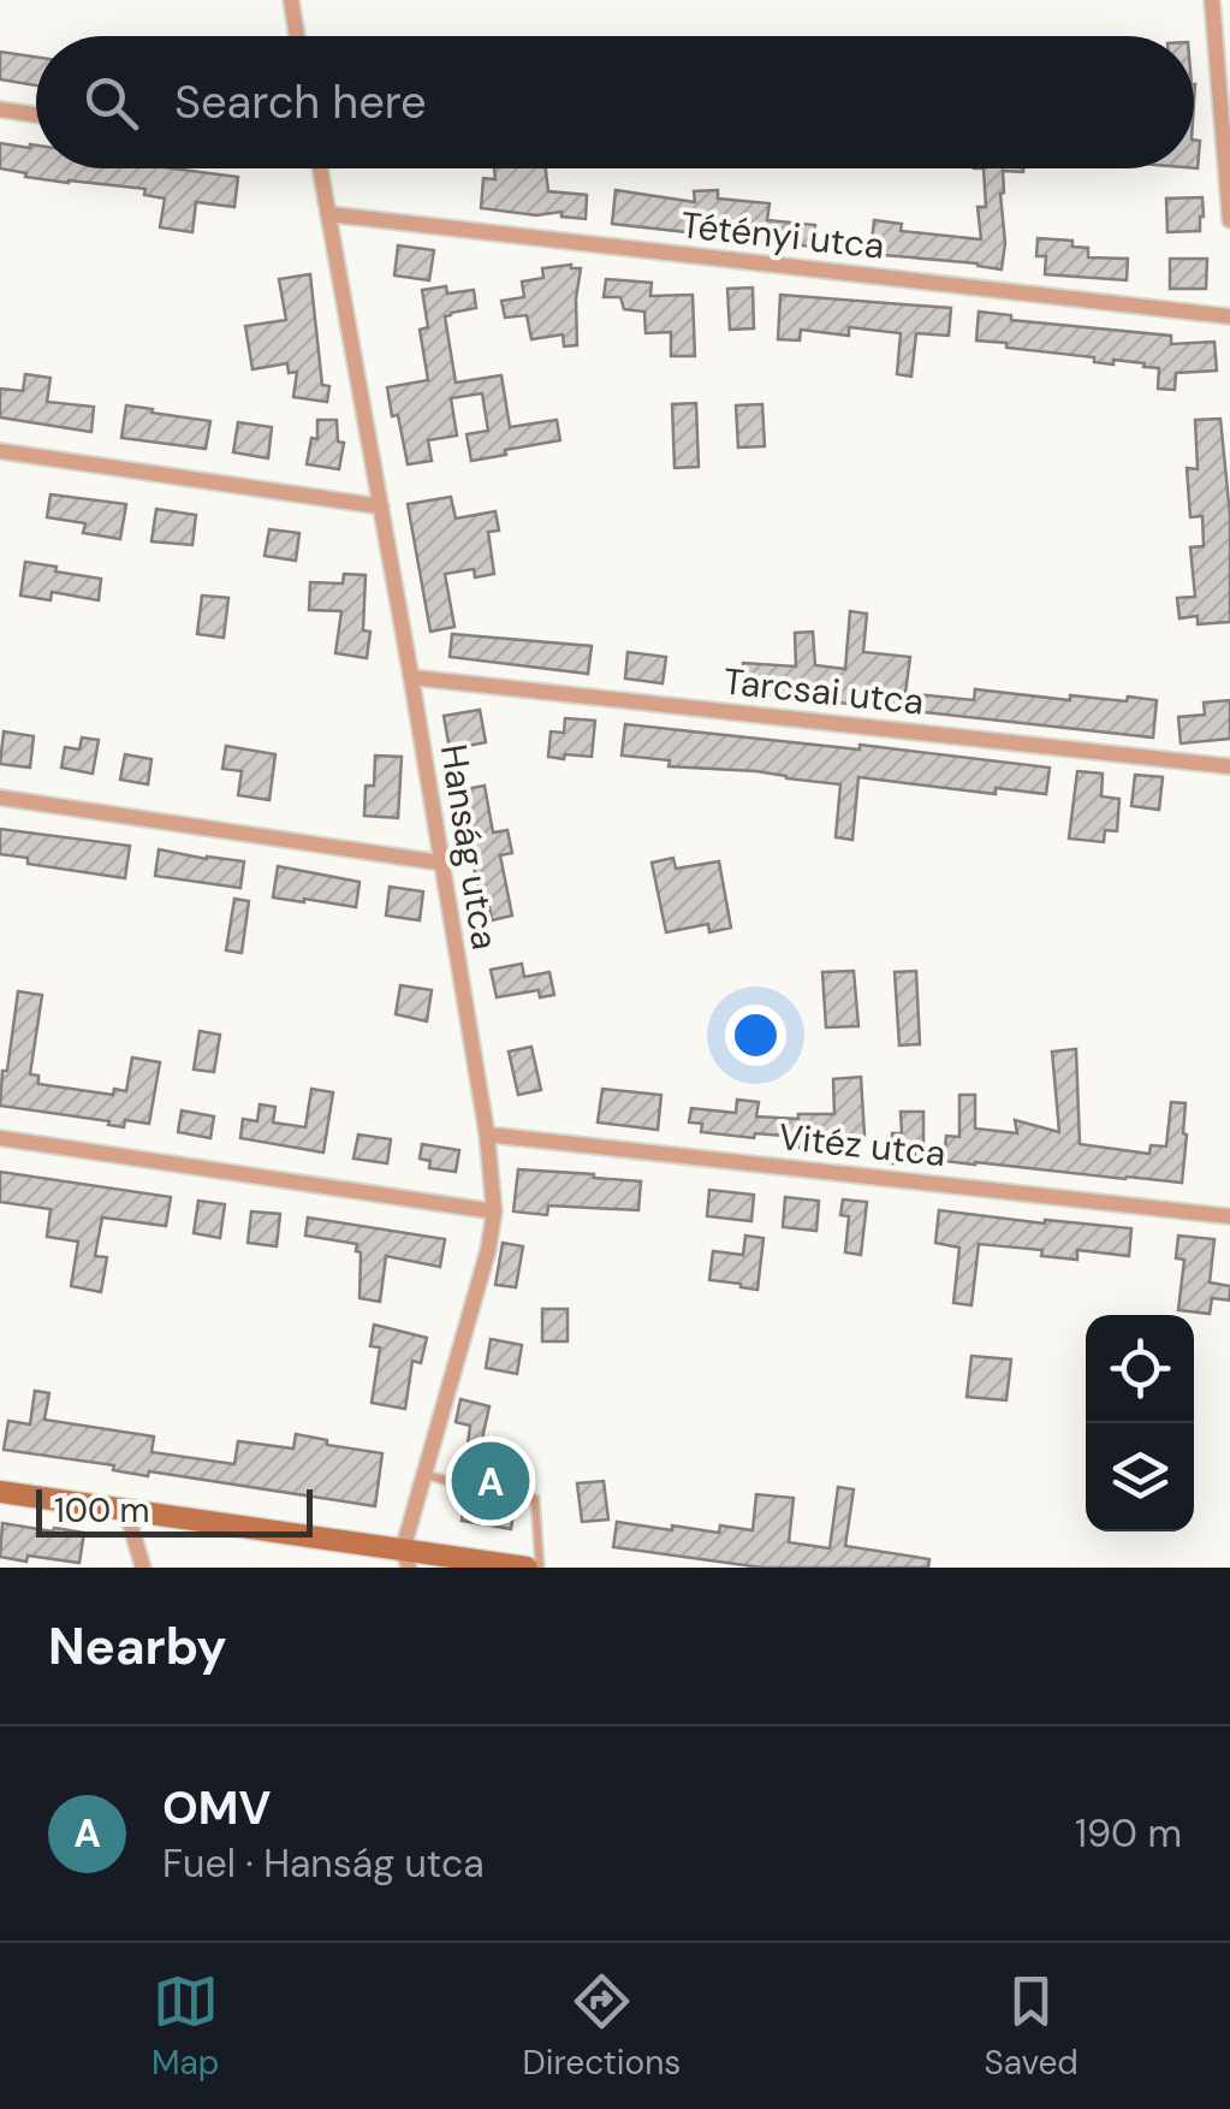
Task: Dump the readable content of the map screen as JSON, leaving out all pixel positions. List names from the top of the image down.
{
  "streets": {
    "street": [
      "Tétényi utca",
      "Tarcsai utca",
      "Hanság utca",
      "Vitéz utca"
    ]
  },
  "crossings": [
    ["Tétényi utca", "Hanság utca"],
    ["Tarcsai utca", "Hanság utca"],
    ["Hanság utca", "Vitéz utca"]
  ],
  "scale_bar": "100 m",
  "page": {
    "search": "Search here",
    "pins": "A",
    "scale": "100 m",
    "heading": "Nearby",
    "list": [
      {
        "mark": "A",
        "name": "OMV",
        "note": "Fuel · Hanság utca",
        "value": "190 m"
      }
    ],
    "nav": ["Map", "Directions", "Saved"]
  }
}
